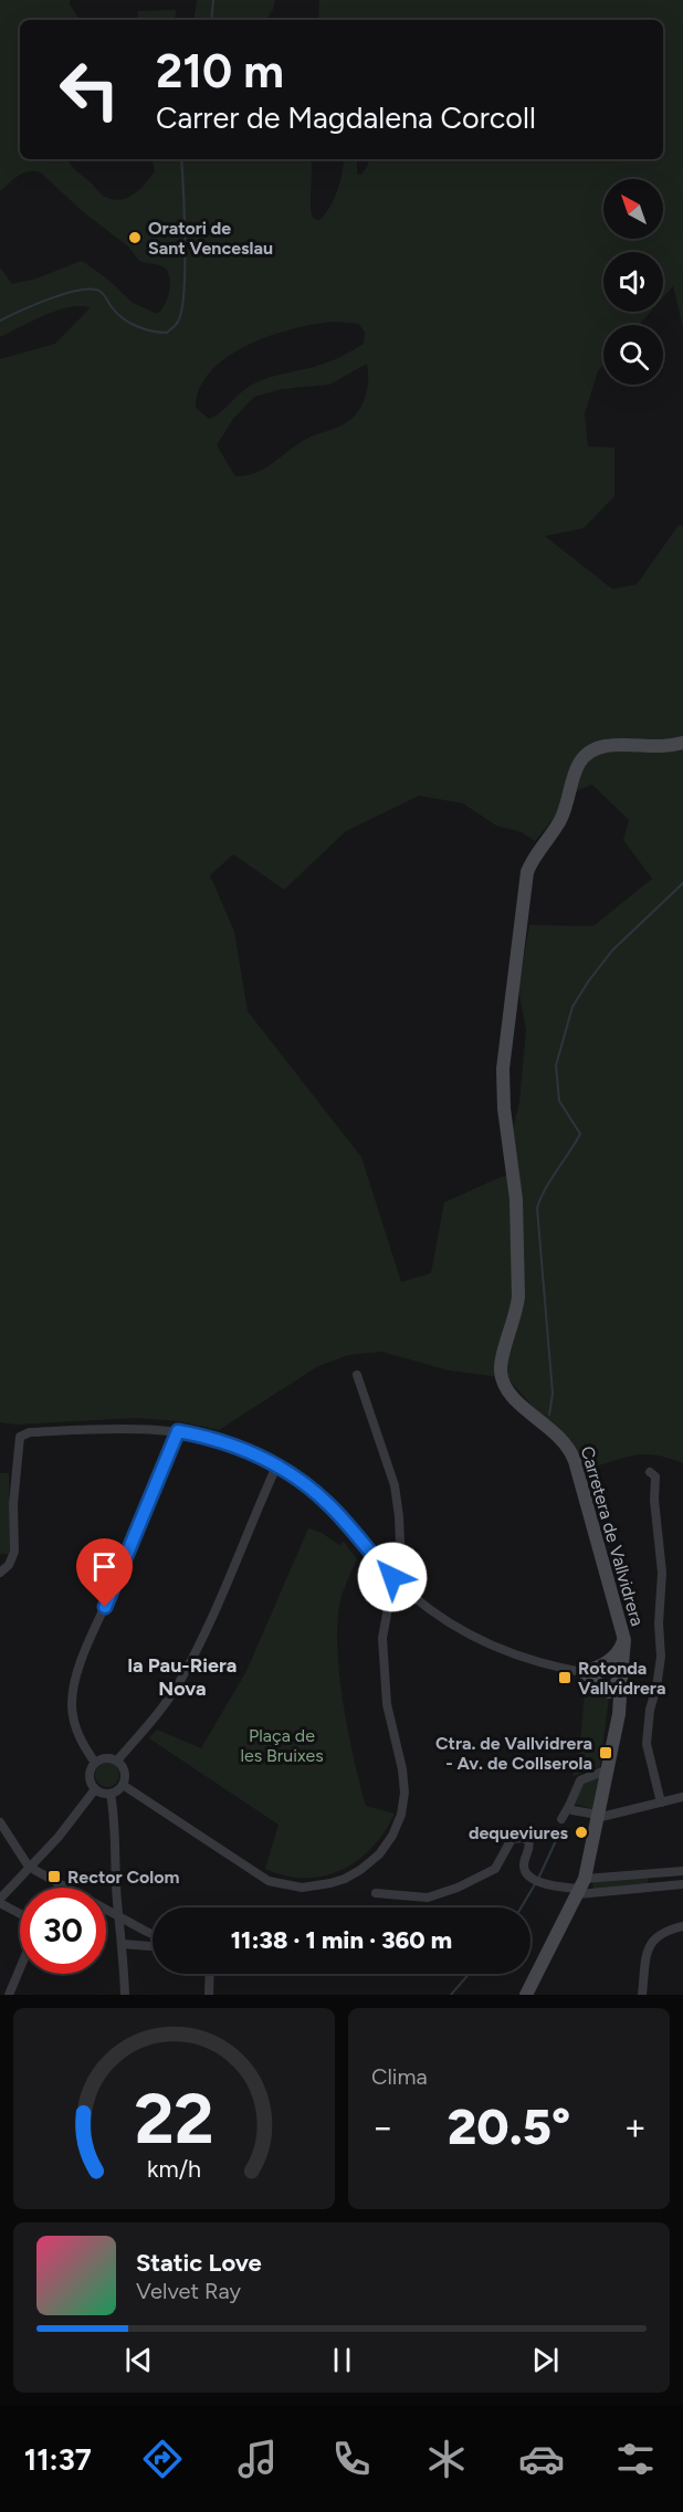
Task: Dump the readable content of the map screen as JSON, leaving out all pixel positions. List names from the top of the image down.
{
  "streets": {
    "main road": ["Carretera de Vallvidrera"]
  },
  "districts": ["la Pau-Riera Nova"],
  "parks": ["Plaça de les Bruixes"],
  "places": {
    "other": ["Oratori de Sant Venceslau", "dequeviures"],
    "transit": ["Rotonda Vallvidrera", "Ctra. de Vallvidrera - Av. de Collserola", "Rector Colom"]
  },
  "north": "top left",
  "page": {
    "turn": ["210 m", "Carrer de Magdalena Corcoll"],
    "limit": "30",
    "trip": "11:38 · 1 min · 360 m",
    "tile": "Clima",
    "heat": ["−", "20.5°", "+"],
    "song": ["Static Love", "Velvet Ray"],
    "tabs": "11:37",
    "gauge": ["22", "km/h"]
  }
}
